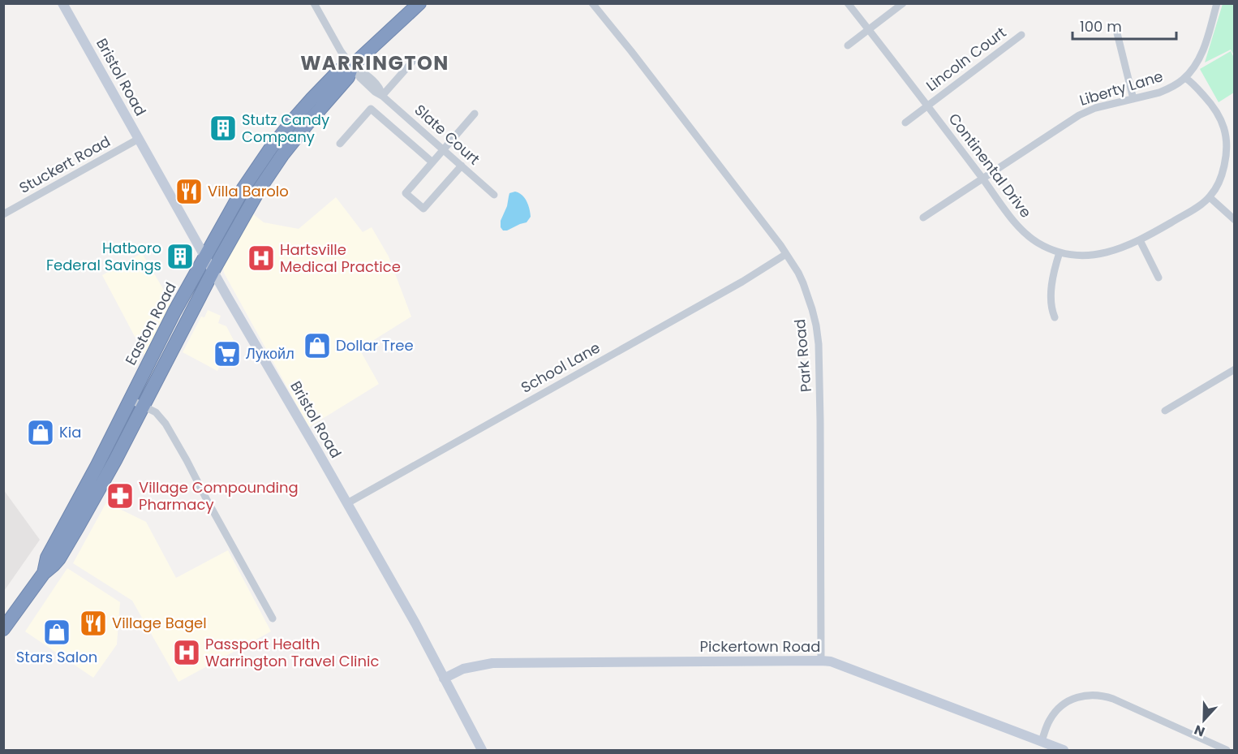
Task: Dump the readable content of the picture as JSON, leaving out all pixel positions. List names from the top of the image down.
{
  "streets": {
    "highway": ["Easton Road"],
    "main road": ["Bristol Road", "Pickertown Road"],
    "street": [
      "Lincoln Court",
      "Liberty Lane",
      "Slate Court",
      "Stuckert Road",
      "Continental Drive",
      "Park Road",
      "School Lane"
    ]
  },
  "crossings": [
    ["Lincoln Court", "Continental Drive"],
    ["Bristol Road", "Stuckert Road"],
    ["Bristol Road", "Easton Road"],
    ["Bristol Road", "School Lane"],
    ["Bristol Road", "Pickertown Road"],
    ["Liberty Lane", "Continental Drive"],
    ["Slate Court", "Easton Road"],
    ["Park Road", "School Lane"],
    ["Park Road", "Pickertown Road"]
  ],
  "districts": ["WARRINGTON"],
  "places": {
    "building": ["Stutz Candy Company", "Hatboro Federal Savings"],
    "restaurant": ["Villa Barolo", "Village Bagel"],
    "hospital": ["Hartsville Medical Practice", "Passport Health Warrington Travel Clinic"],
    "shop": ["Dollar Tree", "Kia", "Stars Salon"],
    "supermarket": ["Лукойл"],
    "pharmacy": ["Village Compounding Pharmacy"]
  },
  "scale_bar": "100 m",
  "north": "bottom"
}
